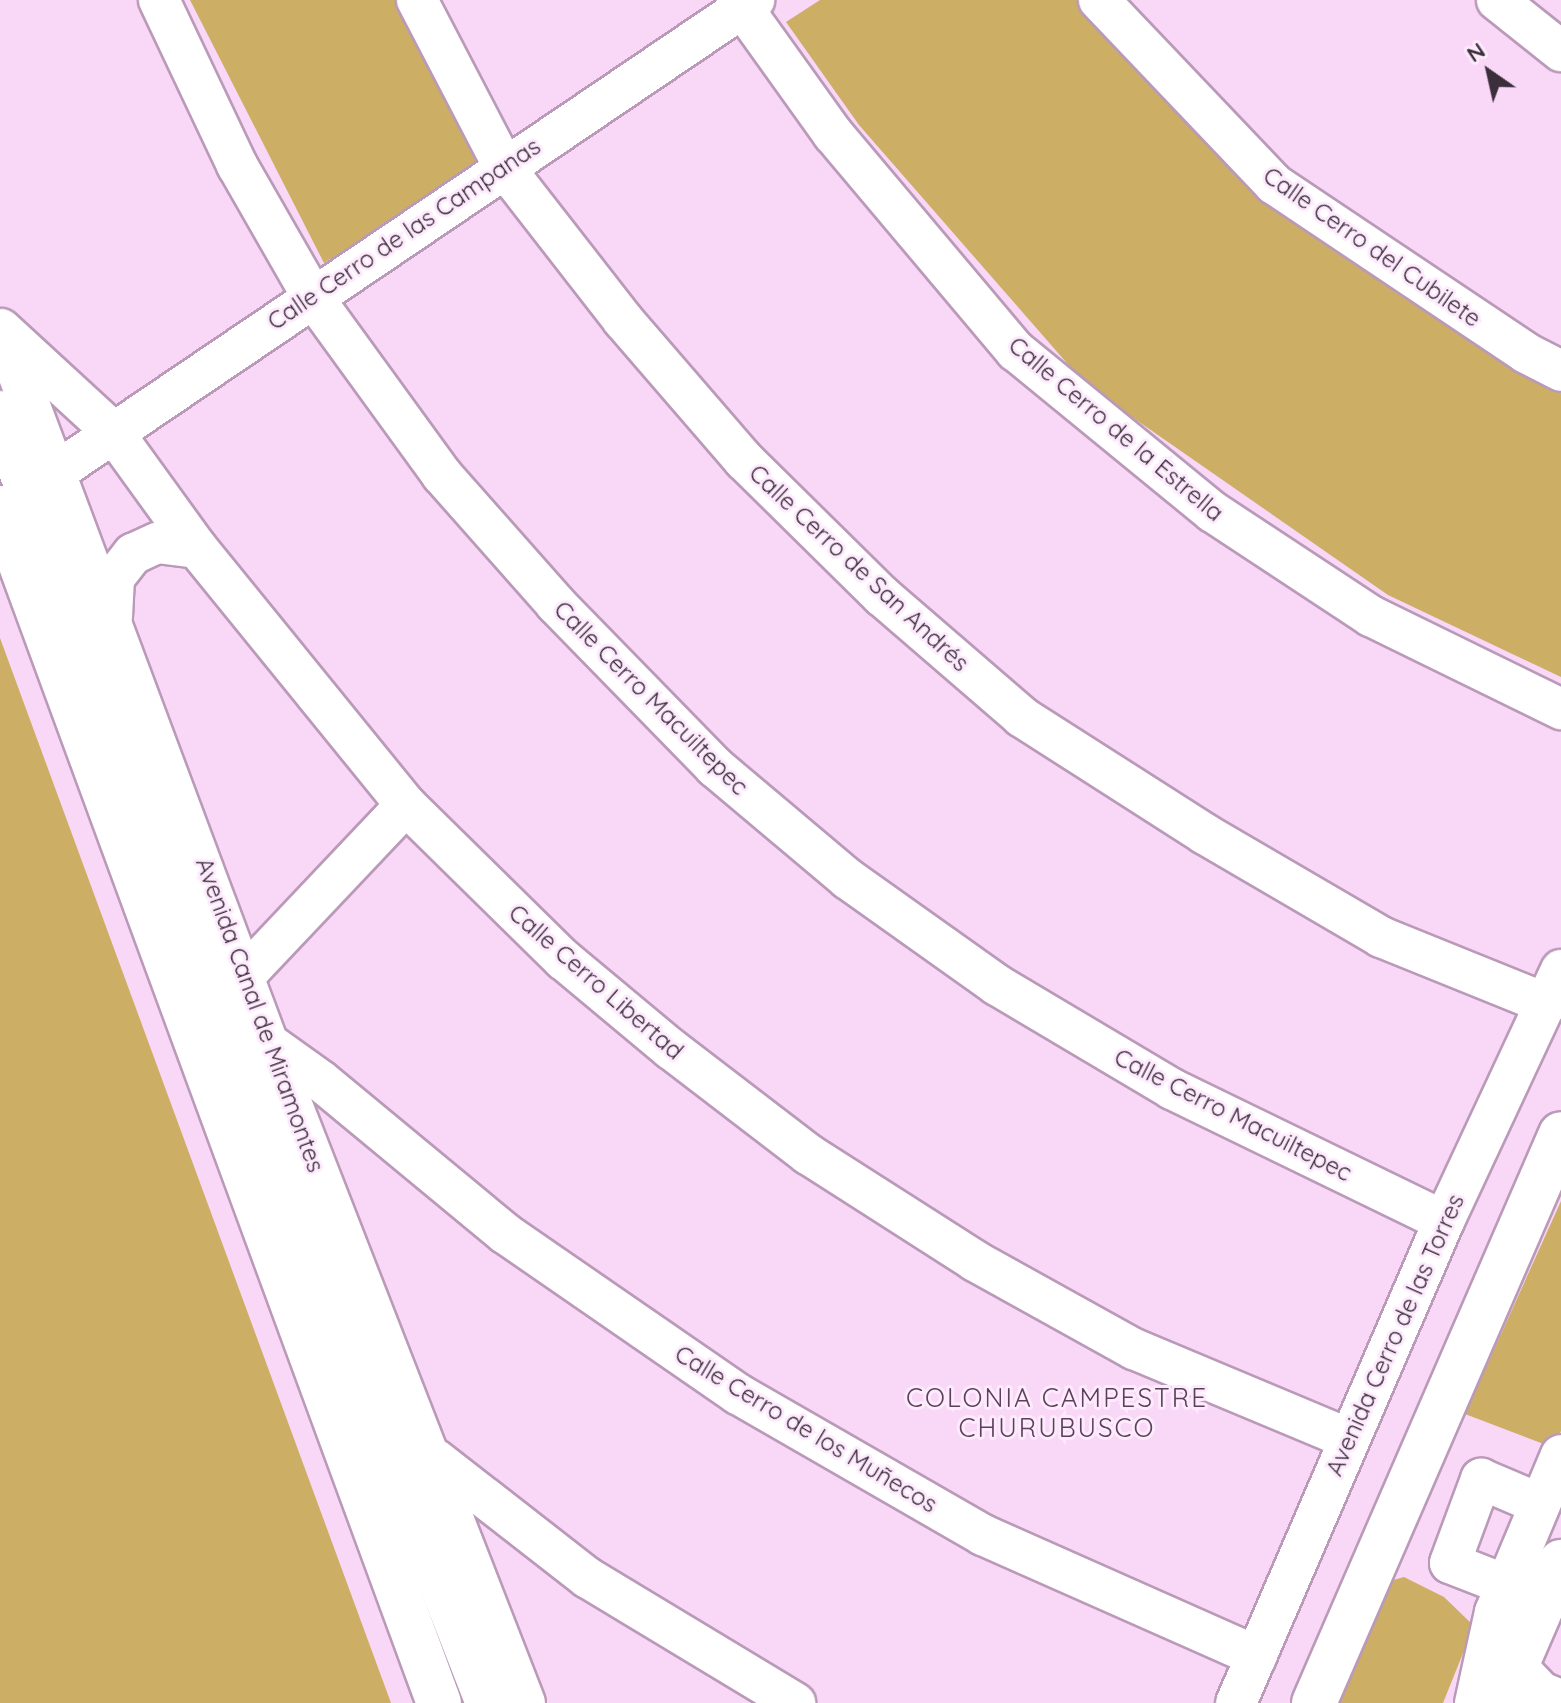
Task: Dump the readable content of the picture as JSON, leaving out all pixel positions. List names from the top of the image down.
{
  "streets": {
    "main road": ["Avenida Canal de Miramontes"],
    "street": [
      "Calle Cerro de las Campanas",
      "Calle Cerro del Cubilete",
      "Calle Cerro de la Estrella",
      "Calle Cerro de San Andrés",
      "Calle Cerro Macuiltepec",
      "Calle Cerro Libertad",
      "Avenida Cerro de las Torres",
      "Calle Cerro de los Muñecos"
    ]
  },
  "crossings": [
    ["Calle Cerro de las Campanas", "Calle Cerro de la Estrella"],
    ["Calle Cerro de las Campanas", "Calle Cerro de San Andrés"],
    ["Calle Cerro de las Campanas", "Calle Cerro Macuiltepec"],
    ["Calle Cerro de las Campanas", "Calle Cerro Libertad"],
    ["Calle Cerro de las Campanas", "Avenida Canal de Miramontes"],
    ["Calle Cerro de San Andrés", "Avenida Cerro de las Torres"],
    ["Calle Cerro Macuiltepec", "Avenida Cerro de las Torres"],
    ["Calle Cerro Libertad", "Avenida Canal de Miramontes"],
    ["Calle Cerro Libertad", "Avenida Cerro de las Torres"],
    ["Avenida Canal de Miramontes", "Calle Cerro de los Muñecos"],
    ["Avenida Cerro de las Torres", "Calle Cerro de los Muñecos"]
  ],
  "districts": ["COLONIA CAMPESTRE CHURUBUSCO"],
  "north": "top left"
}
